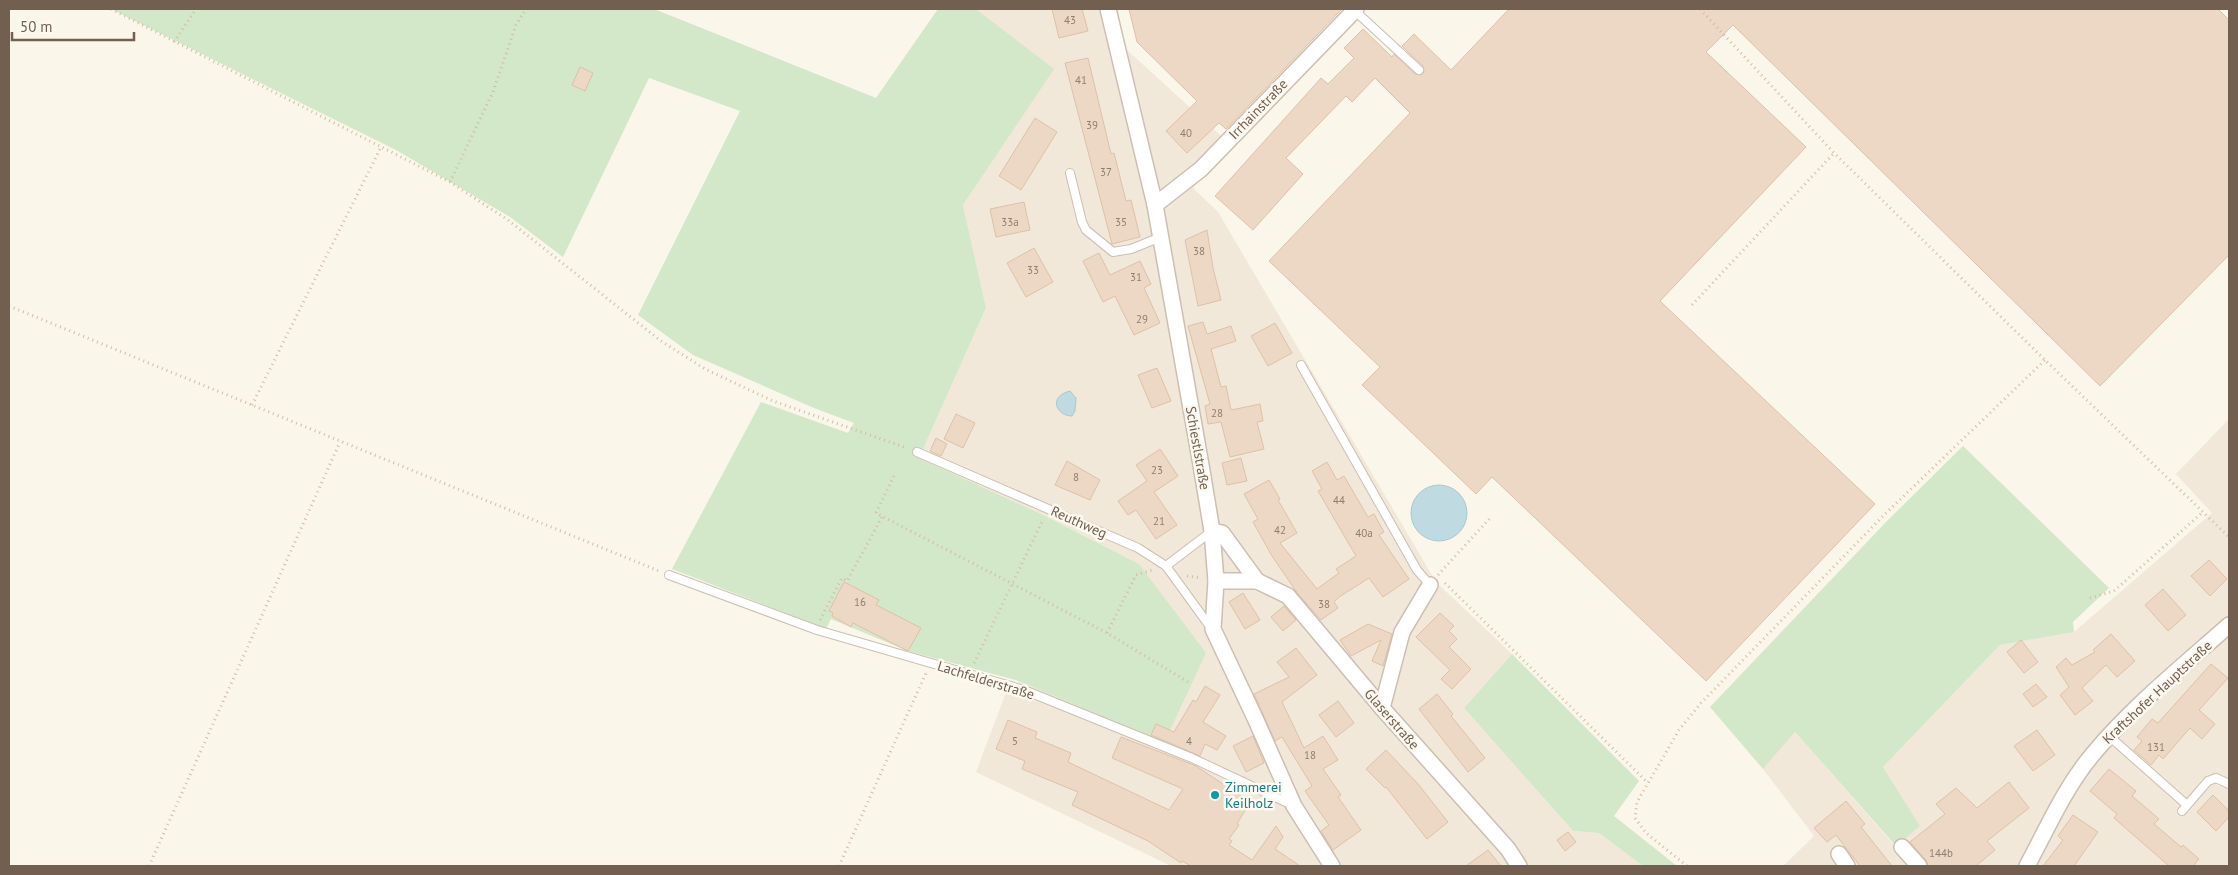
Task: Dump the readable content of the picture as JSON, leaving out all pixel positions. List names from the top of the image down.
{
  "streets": {
    "street": [
      "Irrhainstraße",
      "Schiestlstraße",
      "Kraftshofer Hauptstraße",
      "Glaserstraße"
    ],
    "lane": ["Reuthweg", "Lachfelderstraße"]
  },
  "crossings": [
    ["Irrhainstraße", "Schiestlstraße"],
    ["Schiestlstraße", "Reuthweg"],
    ["Schiestlstraße", "Lachfelderstraße"],
    ["Schiestlstraße", "Glaserstraße"]
  ],
  "places": ["Zimmerei Keilholz"],
  "house_numbers": [
    "43",
    "41",
    "39",
    "40",
    "37",
    "33a",
    "35",
    "38",
    "33",
    "31",
    "29",
    "28",
    "23",
    "8",
    "44",
    "21",
    "42",
    "40a",
    "16",
    "38",
    "5",
    "4",
    "131",
    "18",
    "144b"
  ],
  "scale_bar": "50 m"
}
